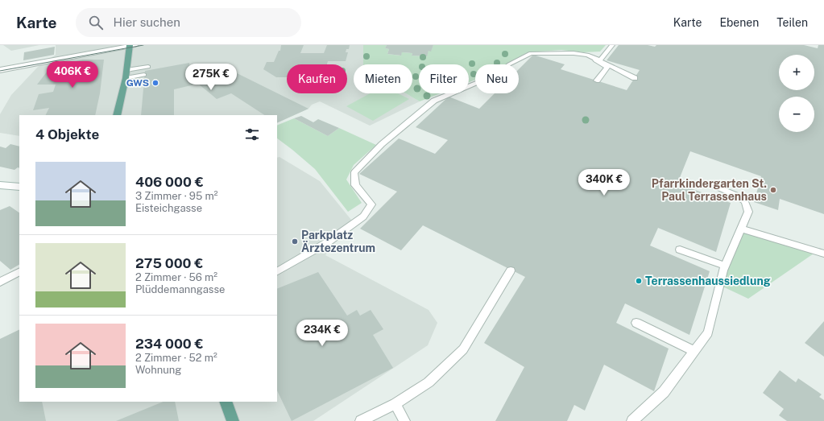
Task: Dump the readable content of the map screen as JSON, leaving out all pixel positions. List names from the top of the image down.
{
  "places": [
    "GWS",
    "Pfarrkindergarten St. Paul Terrassenhaus",
    "Parkplatz Ärztezentrum",
    "Terrassenhaussiedlung"
  ],
  "page": {
    "header": "Karte",
    "search": "Hier suchen",
    "nav": ["Karte", "Ebenen", "Teilen"],
    "map_buttons": ["+", "−"],
    "price": [
      "406K €",
      "275K €",
      "340K €",
      "234K €"
    ],
    "chip": [
      "Kaufen",
      "Mieten",
      "Filter",
      "Neu"
    ],
    "heading": "4 Objekte",
    "list": [
      {
        "name": "406 000 €",
        "note": "3 Zimmer · 95 m² · Eisteichgasse"
      },
      {
        "name": "275 000 €",
        "note": "2 Zimmer · 56 m² · Plüddemanngasse"
      },
      {
        "name": "234 000 €",
        "note": "2 Zimmer · 52 m² · Wohnung"
      }
    ]
  }
}
